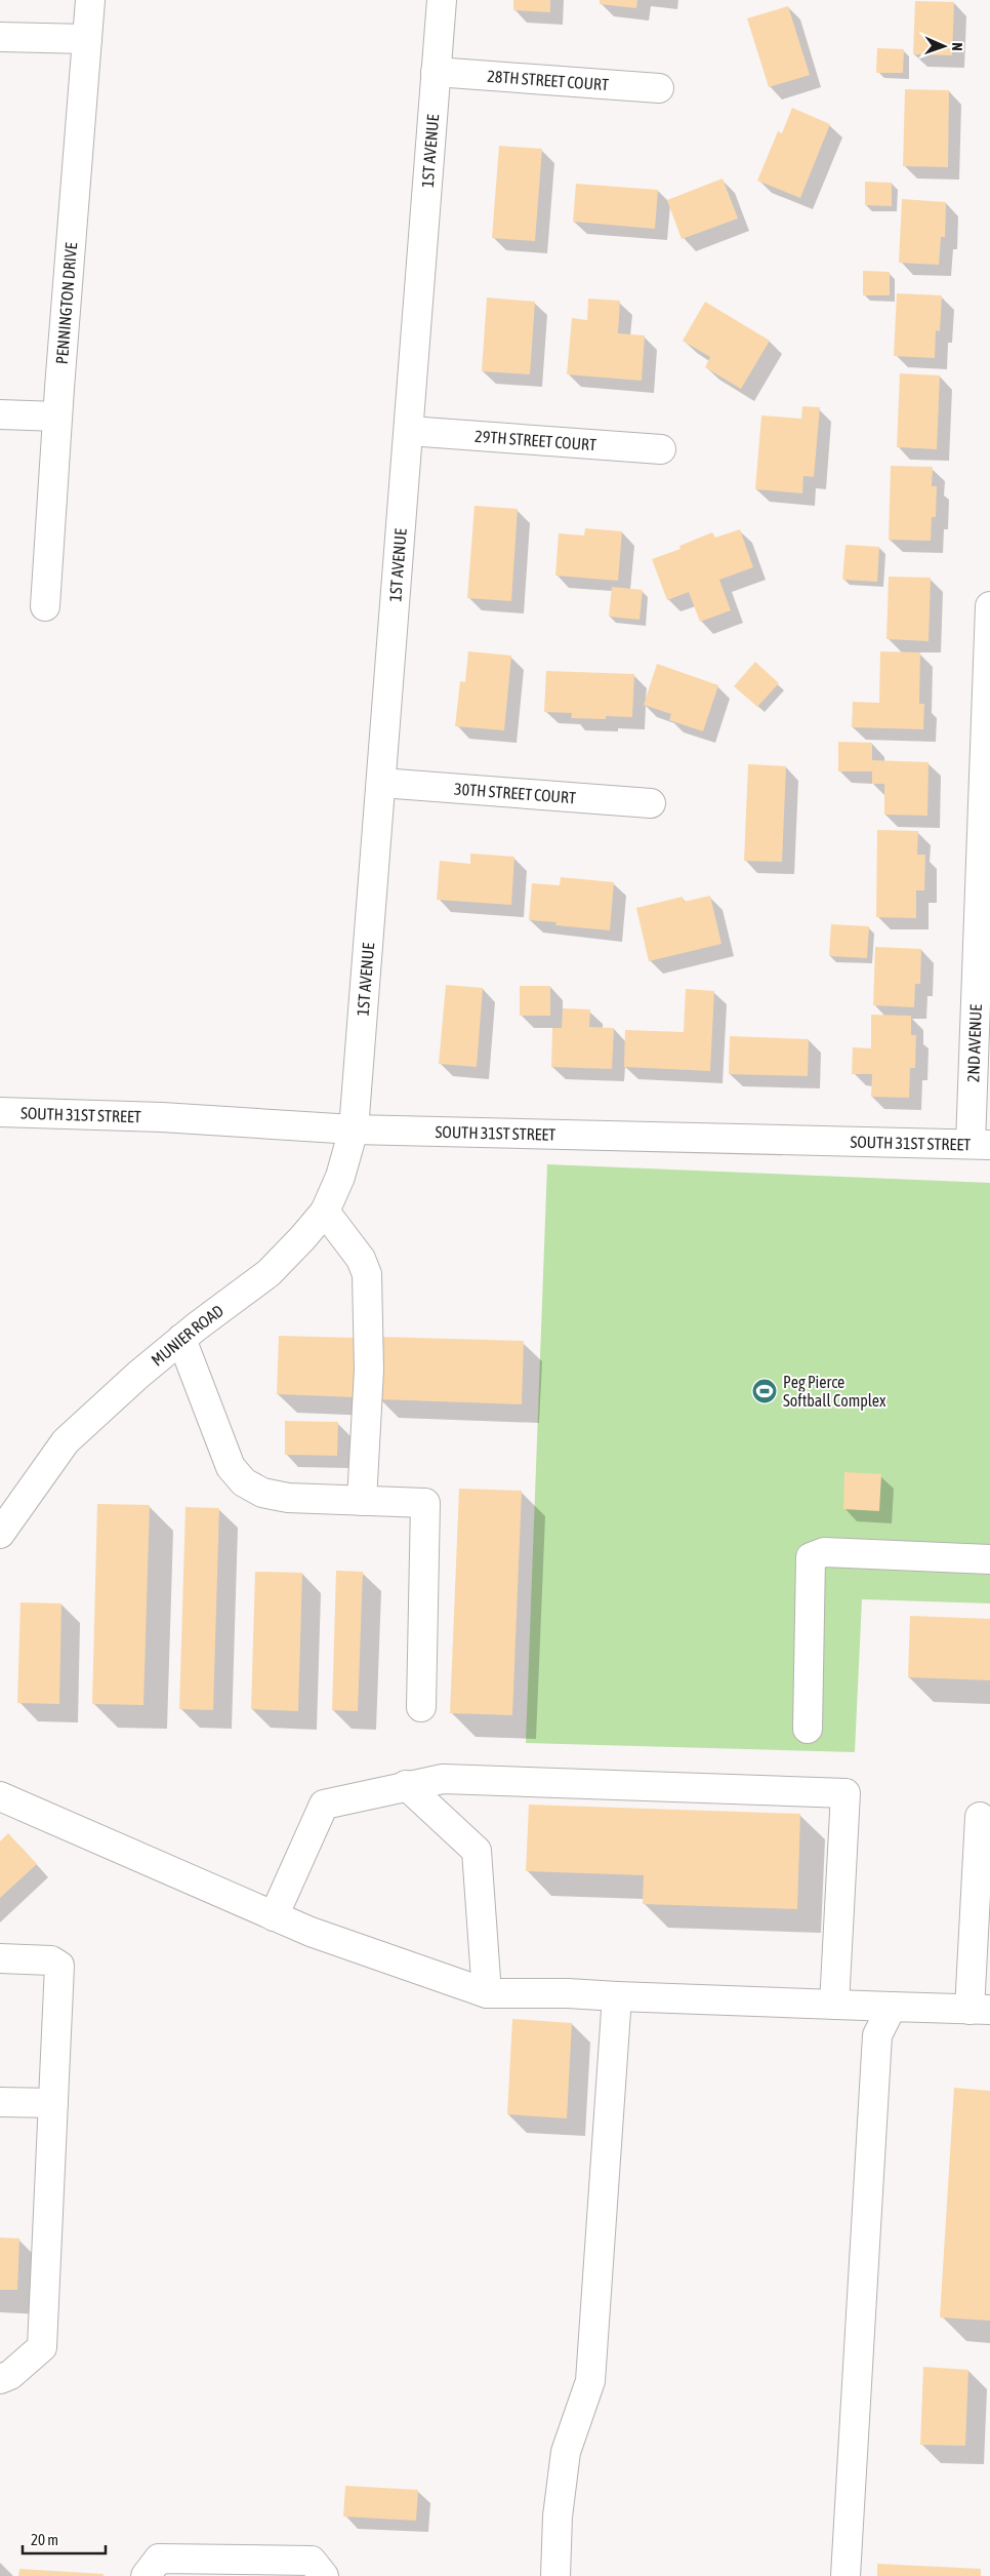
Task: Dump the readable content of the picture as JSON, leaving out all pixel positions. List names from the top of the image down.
{
  "streets": {
    "street": [
      "28TH STREET COURT",
      "1ST AVENUE",
      "PENNINGTON DRIVE",
      "29TH STREET COURT",
      "30TH STREET COURT",
      "2ND AVENUE",
      "SOUTH 31ST STREET",
      "MUNIER ROAD"
    ]
  },
  "crossings": [
    ["28TH STREET COURT", "1ST AVENUE"],
    ["1ST AVENUE", "29TH STREET COURT"],
    ["1ST AVENUE", "30TH STREET COURT"],
    ["1ST AVENUE", "SOUTH 31ST STREET"],
    ["1ST AVENUE", "MUNIER ROAD"],
    ["2ND AVENUE", "SOUTH 31ST STREET"],
    ["SOUTH 31ST STREET", "MUNIER ROAD"]
  ],
  "places": {
    "sports": ["Peg Pierce Softball Complex"]
  },
  "scale_bar": "20 m",
  "north": "right"
}
